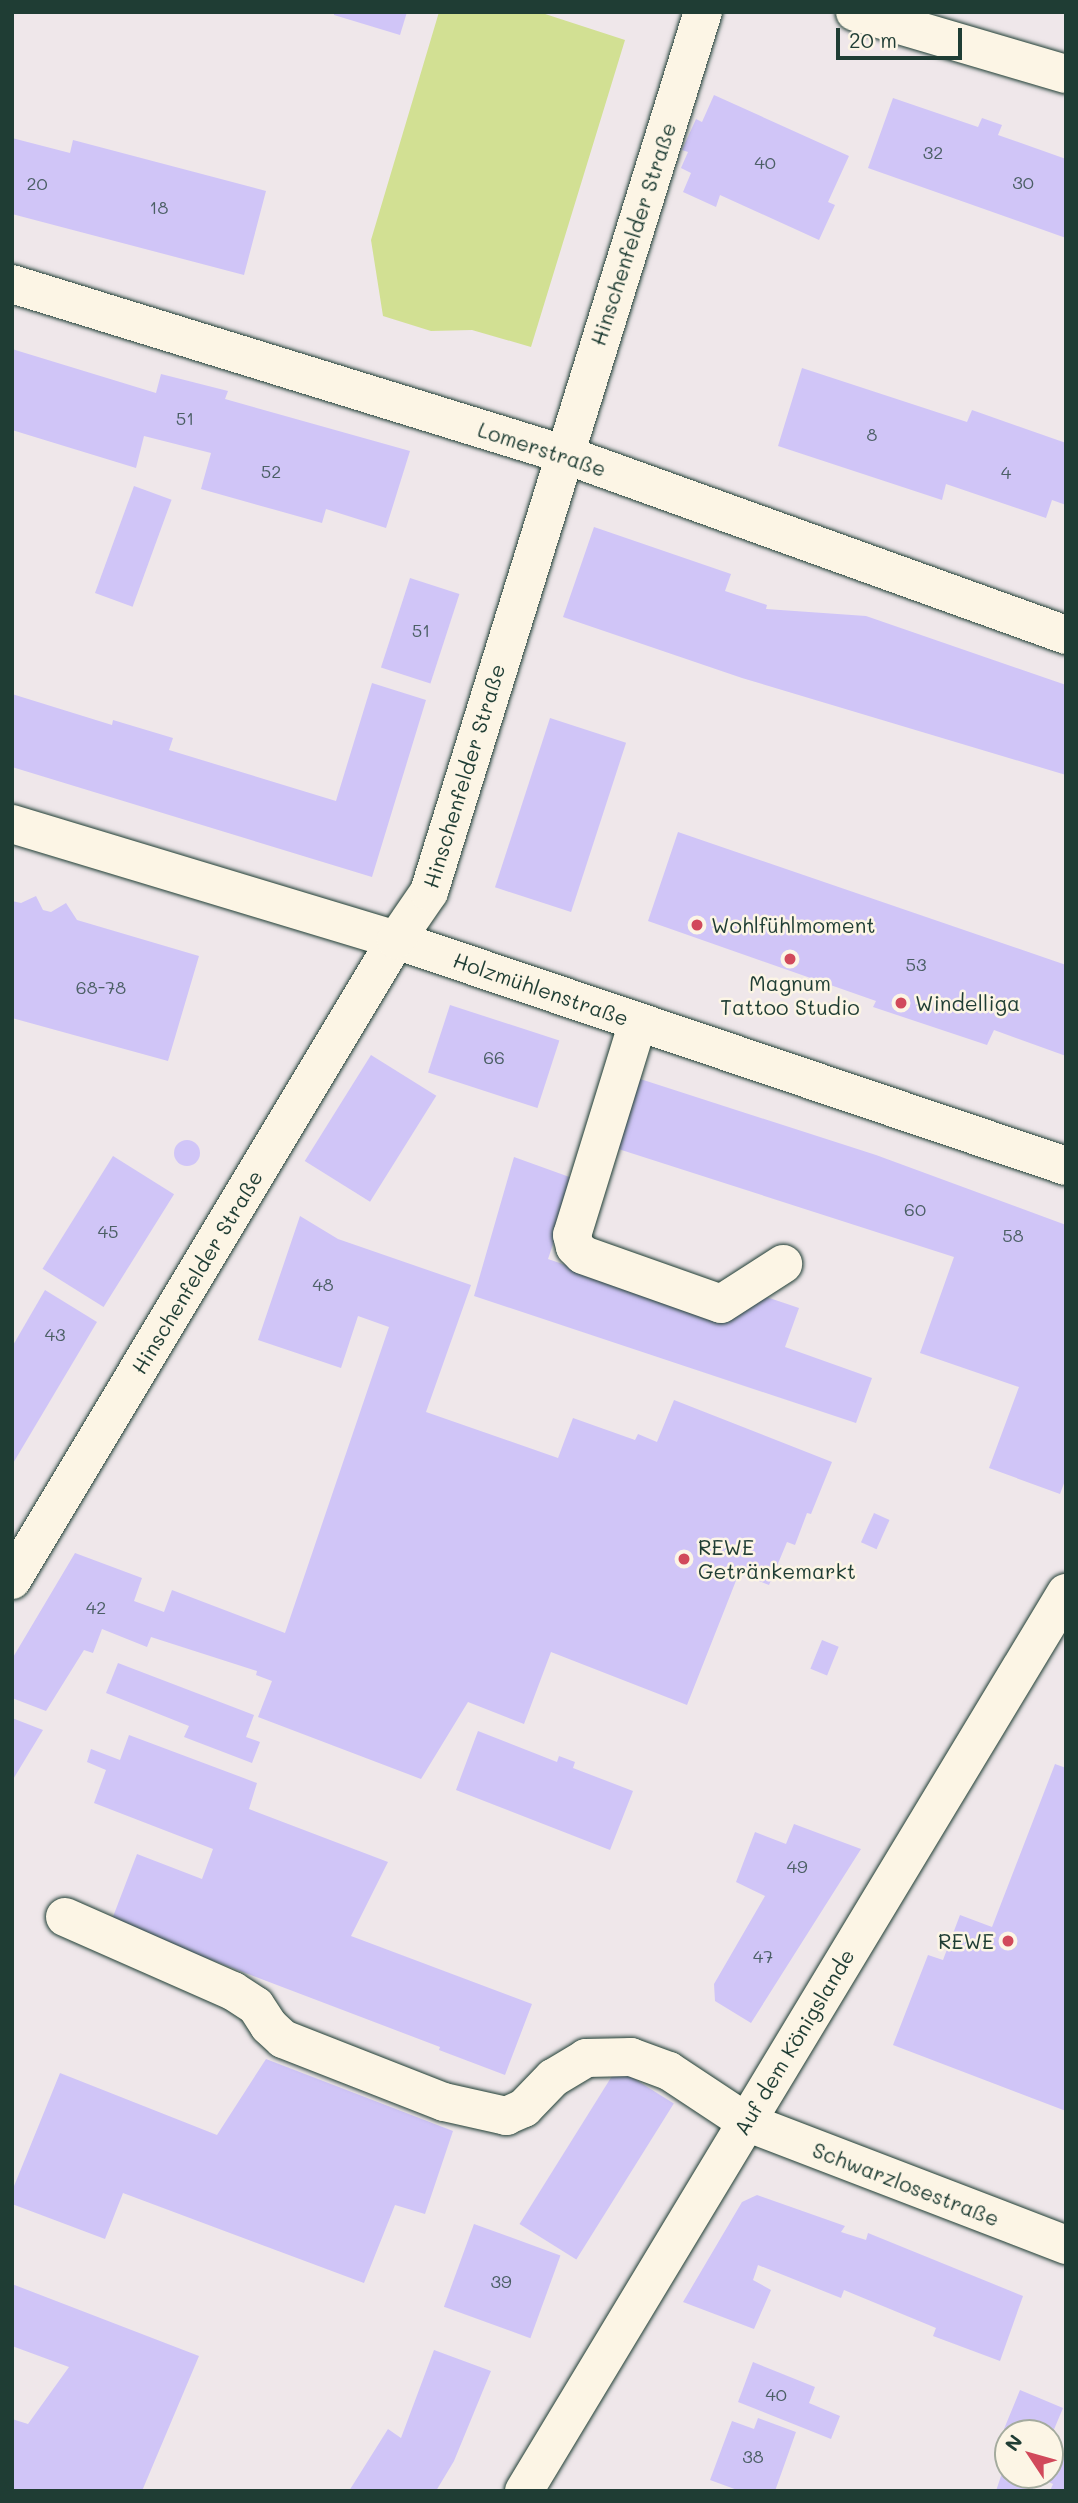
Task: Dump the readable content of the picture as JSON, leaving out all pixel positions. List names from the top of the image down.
{
  "streets": {
    "street": [
      "Hinschenfelder Straße",
      "Lomerstraße",
      "Holzmühlenstraße",
      "Auf dem Königslande",
      "Schwarzlosestraße"
    ]
  },
  "crossings": [
    ["Hinschenfelder Straße", "Lomerstraße"],
    ["Hinschenfelder Straße", "Holzmühlenstraße"],
    ["Auf dem Königslande", "Schwarzlosestraße"]
  ],
  "places": [
    "Wohlfühlmoment",
    "Magnum Tattoo Studio",
    "Windelliga",
    "REWE Getränkemarkt",
    "REWE"
  ],
  "house_numbers": [
    "32",
    "40",
    "30",
    "20",
    "18",
    "51",
    "8",
    "52",
    "4",
    "51",
    "53",
    "68-78",
    "66",
    "60",
    "45",
    "58",
    "48",
    "43",
    "42",
    "49",
    "47",
    "39",
    "40",
    "38"
  ],
  "scale_bar": "20 m",
  "north": "top left"
}
